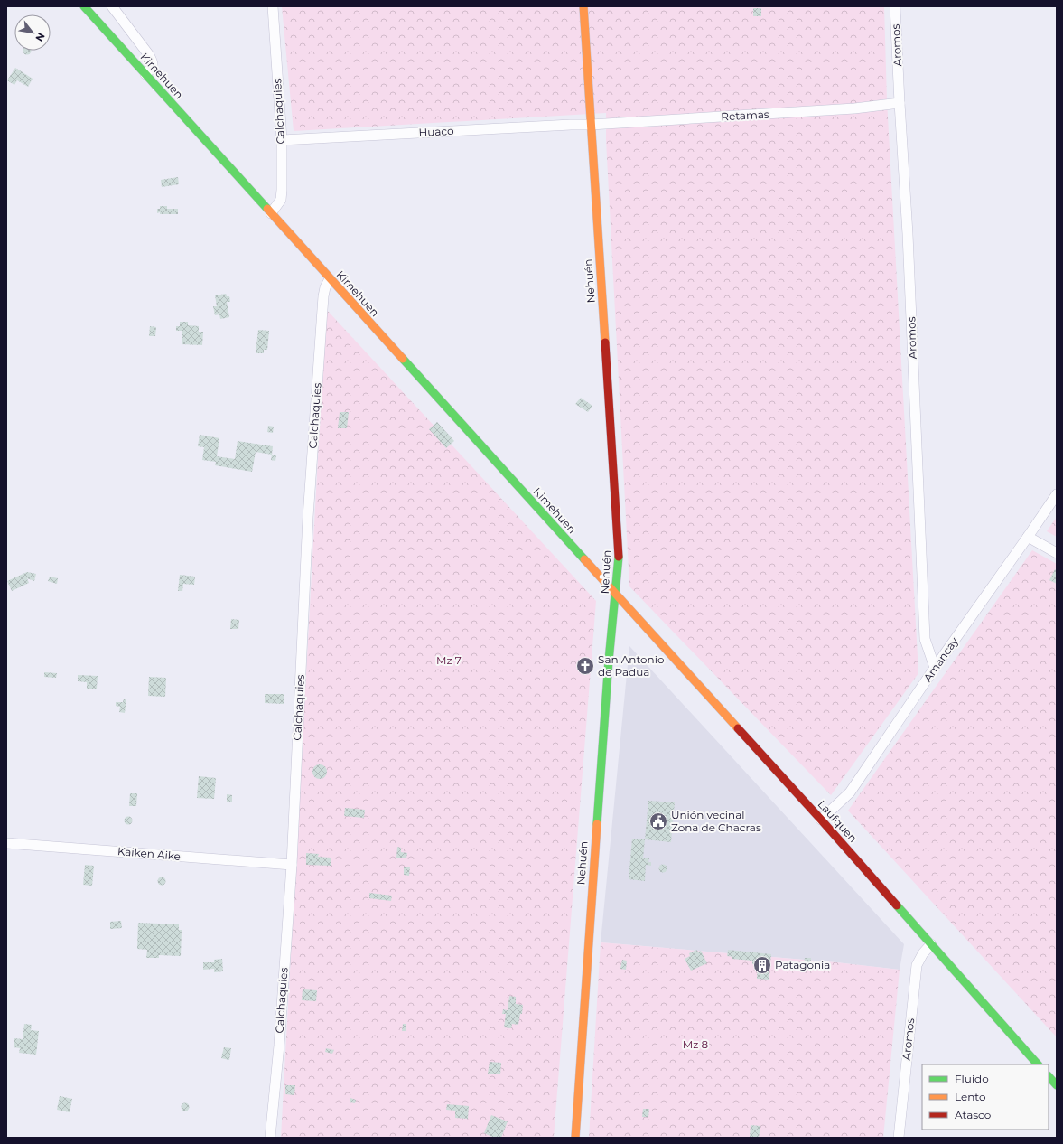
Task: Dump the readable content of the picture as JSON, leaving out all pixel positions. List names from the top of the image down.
{
  "streets": {
    "street": [
      "Aromos",
      "Kimehuen",
      "Calchaquies",
      "Retamas",
      "Huaco",
      "Nehuén",
      "Amancay",
      "Laufquen",
      "Kaiken Aike"
    ]
  },
  "crossings": [
    ["Aromos", "Retamas"],
    ["Aromos", "Amancay"],
    ["Aromos", "Laufquen"],
    ["Kimehuen", "Calchaquies"],
    ["Kimehuen", "Nehuén"],
    ["Kimehuen", "Laufquen"],
    ["Calchaquies", "Huaco"],
    ["Calchaquies", "Kaiken Aike"],
    ["Retamas", "Huaco"],
    ["Retamas", "Nehuén"],
    ["Huaco", "Nehuén"],
    ["Nehuén", "Laufquen"],
    ["Amancay", "Laufquen"]
  ],
  "parks": ["Mz 7", "Mz 8"],
  "places": {
    "church": ["San Antonio de Padua"],
    "public building": ["Unión vecinal Zona de Chacras"],
    "building": ["Patagonia"]
  },
  "legend": ["Fluido", "Lento", "Atasco"],
  "north": "bottom right"
}
